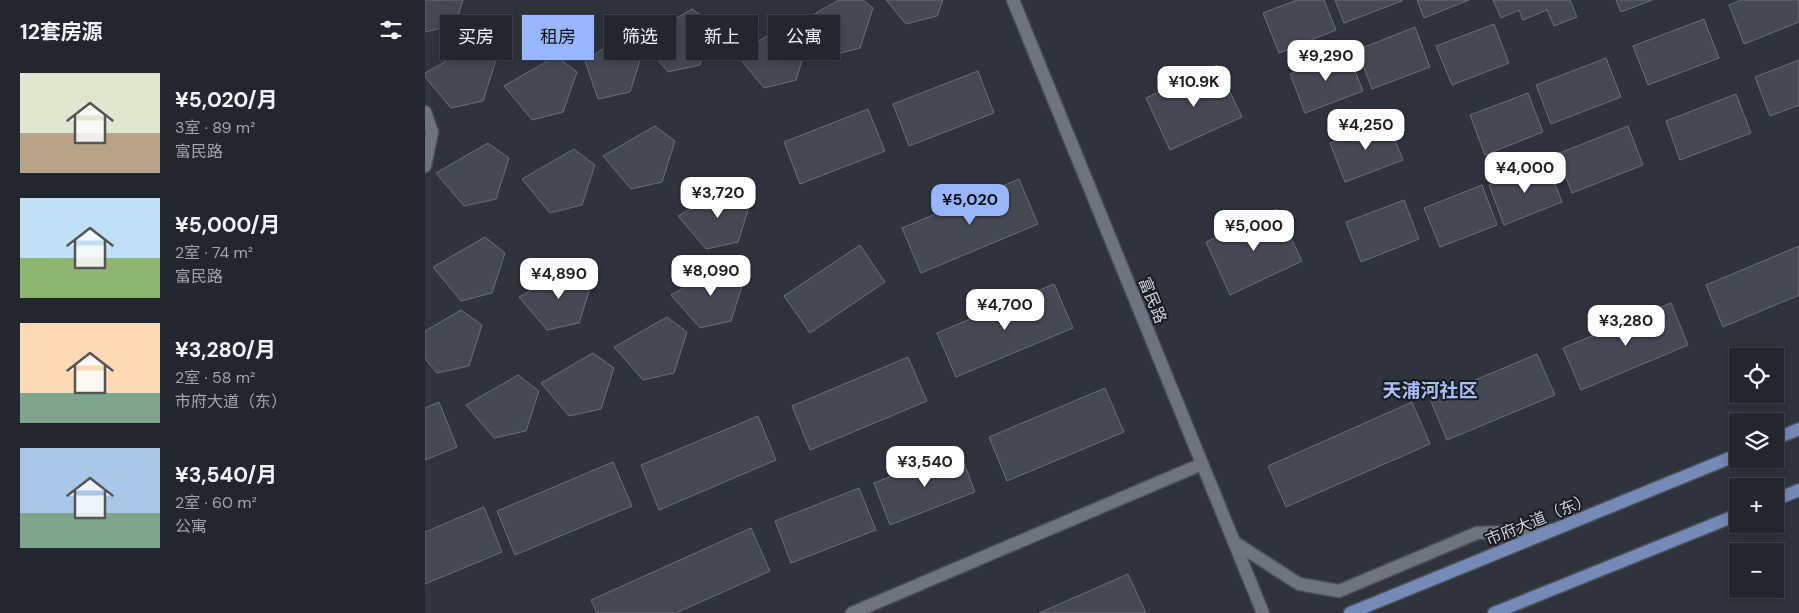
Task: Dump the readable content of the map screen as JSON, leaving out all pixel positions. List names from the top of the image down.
{
  "streets": {
    "main road": ["市府大道（东）"],
    "street": ["富民路"]
  },
  "districts": ["天浦河社区"],
  "page": {
    "heading": "12套房源",
    "chip": [
      "买房",
      "租房",
      "筛选",
      "新上",
      "公寓"
    ],
    "price": [
      "¥9,290",
      "¥10.9K",
      "¥4,250",
      "¥4,000",
      "¥3,720",
      "¥5,020",
      "¥5,000",
      "¥8,090",
      "¥4,890",
      "¥4,700",
      "¥3,280",
      "¥3,540"
    ],
    "list": [
      {
        "name": "¥5,020/月",
        "note": "3室 · 89 m² · 富民路"
      },
      {
        "name": "¥5,000/月",
        "note": "2室 · 74 m² · 富民路"
      },
      {
        "name": "¥3,280/月",
        "note": "2室 · 58 m² · 市府大道（东）"
      },
      {
        "name": "¥3,540/月",
        "note": "2室 · 60 m² · 公寓"
      }
    ],
    "map_buttons": ["+", "−"]
  }
}
